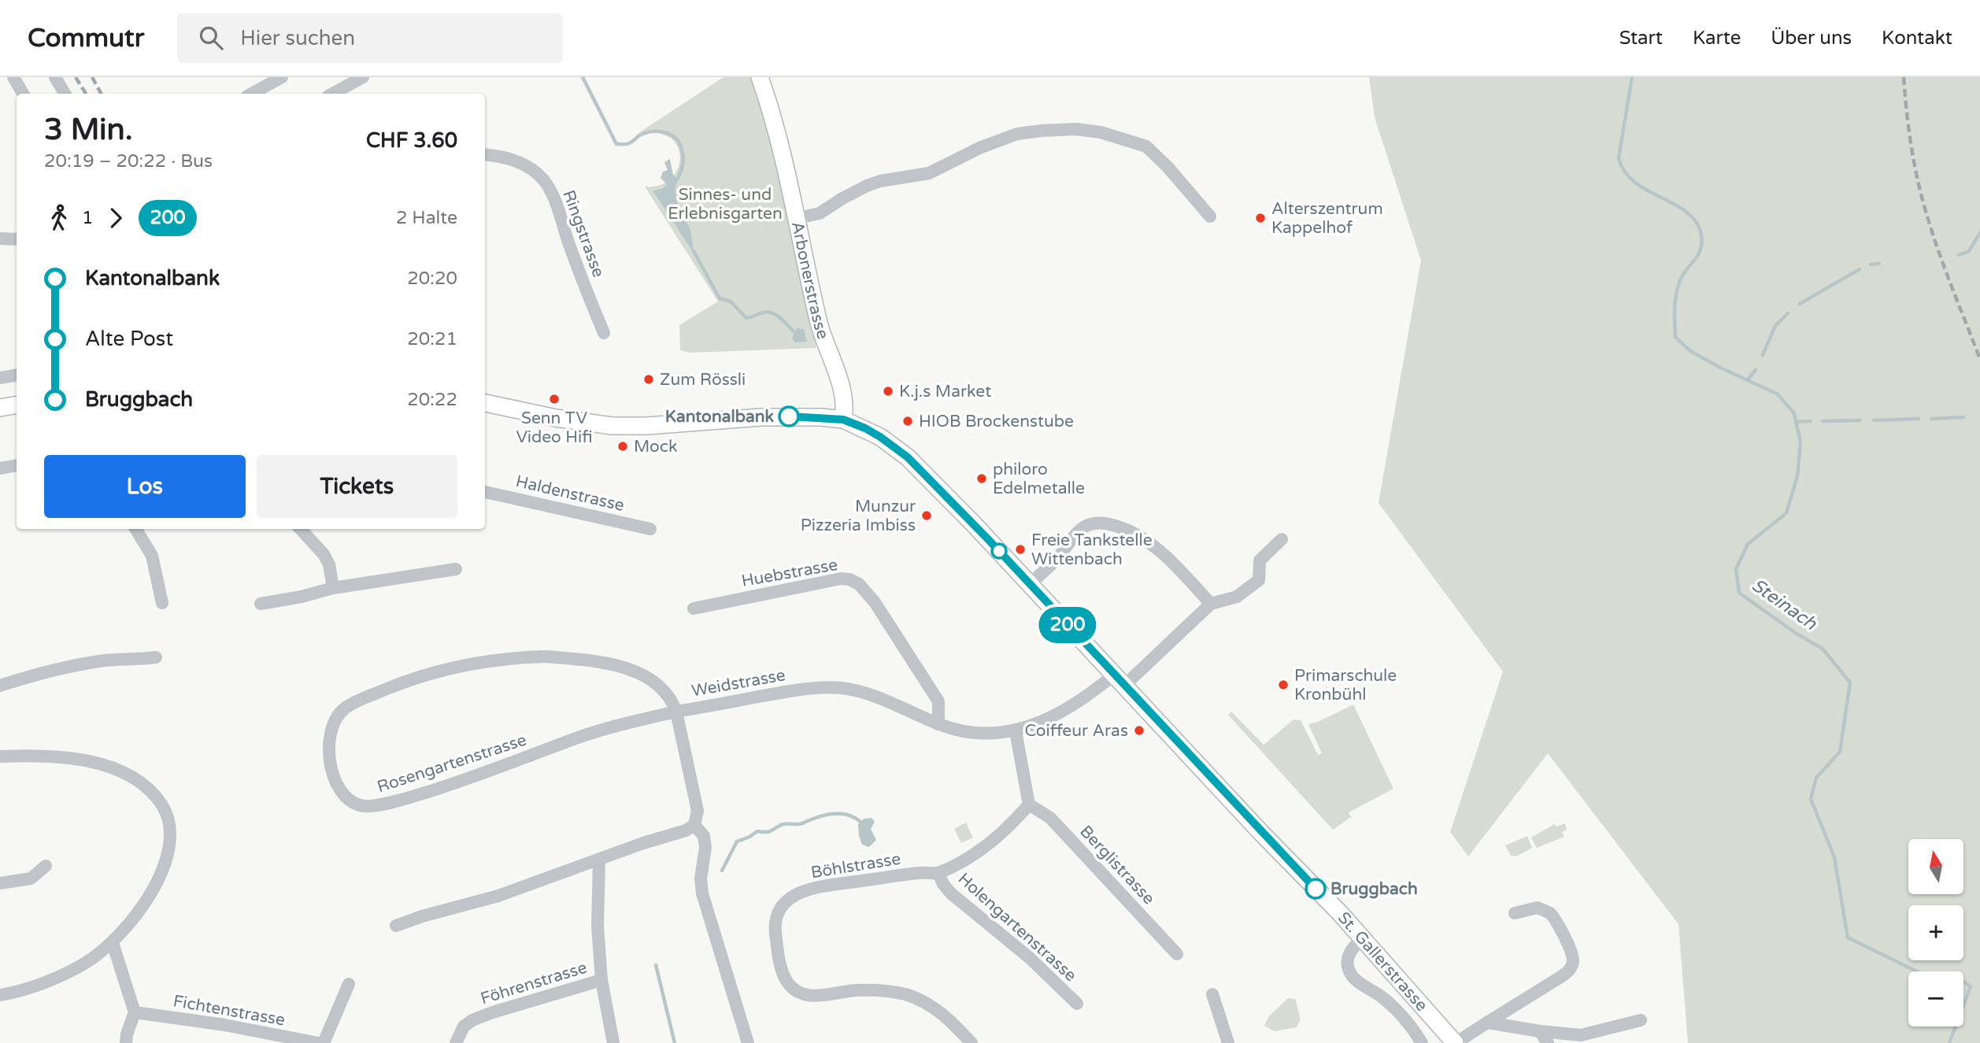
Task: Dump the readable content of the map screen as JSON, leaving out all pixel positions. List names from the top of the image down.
{
  "streets": {
    "main road": ["Arbonerstrasse", "St. Gallerstrasse"],
    "street": [
      "Ringstrasse",
      "Haldenstrasse",
      "Huebstrasse",
      "Weidstrasse",
      "Rosengartenstrasse",
      "Berglistrasse",
      "Böhlstrasse",
      "Holengartenstrasse",
      "Föhrenstrasse",
      "Fichtenstrasse"
    ]
  },
  "crossings": [
    ["Arbonerstrasse", "St. Gallerstrasse"],
    ["Huebstrasse", "Weidstrasse"],
    ["Weidstrasse", "Rosengartenstrasse"],
    ["Weidstrasse", "St. Gallerstrasse"],
    ["Berglistrasse", "Böhlstrasse"],
    ["Böhlstrasse", "Holengartenstrasse"]
  ],
  "water": ["Steinach"],
  "parks": ["Sinnes- und Erlebnisgarten"],
  "places": [
    "Alterszentrum Kappelhof",
    "Zum Rössli",
    "K.j.s Market",
    "Senn TV Video Hifi",
    "Kantonalbank",
    "HIOB Brockenstube",
    "Mock",
    "philoro Edelmetalle",
    "Munzur Pizzeria Imbiss",
    "Freie Tankstelle Wittenbach",
    "Primarschule Kronbühl",
    "Coiffeur Aras",
    "Bruggbach"
  ],
  "lines": ["bus line 200"],
  "north": "top",
  "page": {
    "header": "Commutr",
    "search": "Hier suchen",
    "nav": [
      "Start",
      "Karte",
      "Über uns",
      "Kontakt"
    ],
    "on_map": "200",
    "heading": ["3 Min.", "20:19 – 20:22 · Bus", "CHF 3.60"],
    "legs": ["1", "200", "2 Halte"],
    "list": [
      {
        "name": "Kantonalbank",
        "value": "20:20"
      },
      {
        "name": "Alte Post",
        "value": "20:21"
      },
      {
        "name": "Bruggbach",
        "value": "20:22"
      }
    ],
    "buttons": ["Los", "Tickets"],
    "map_buttons": ["+", "−"]
  }
}
